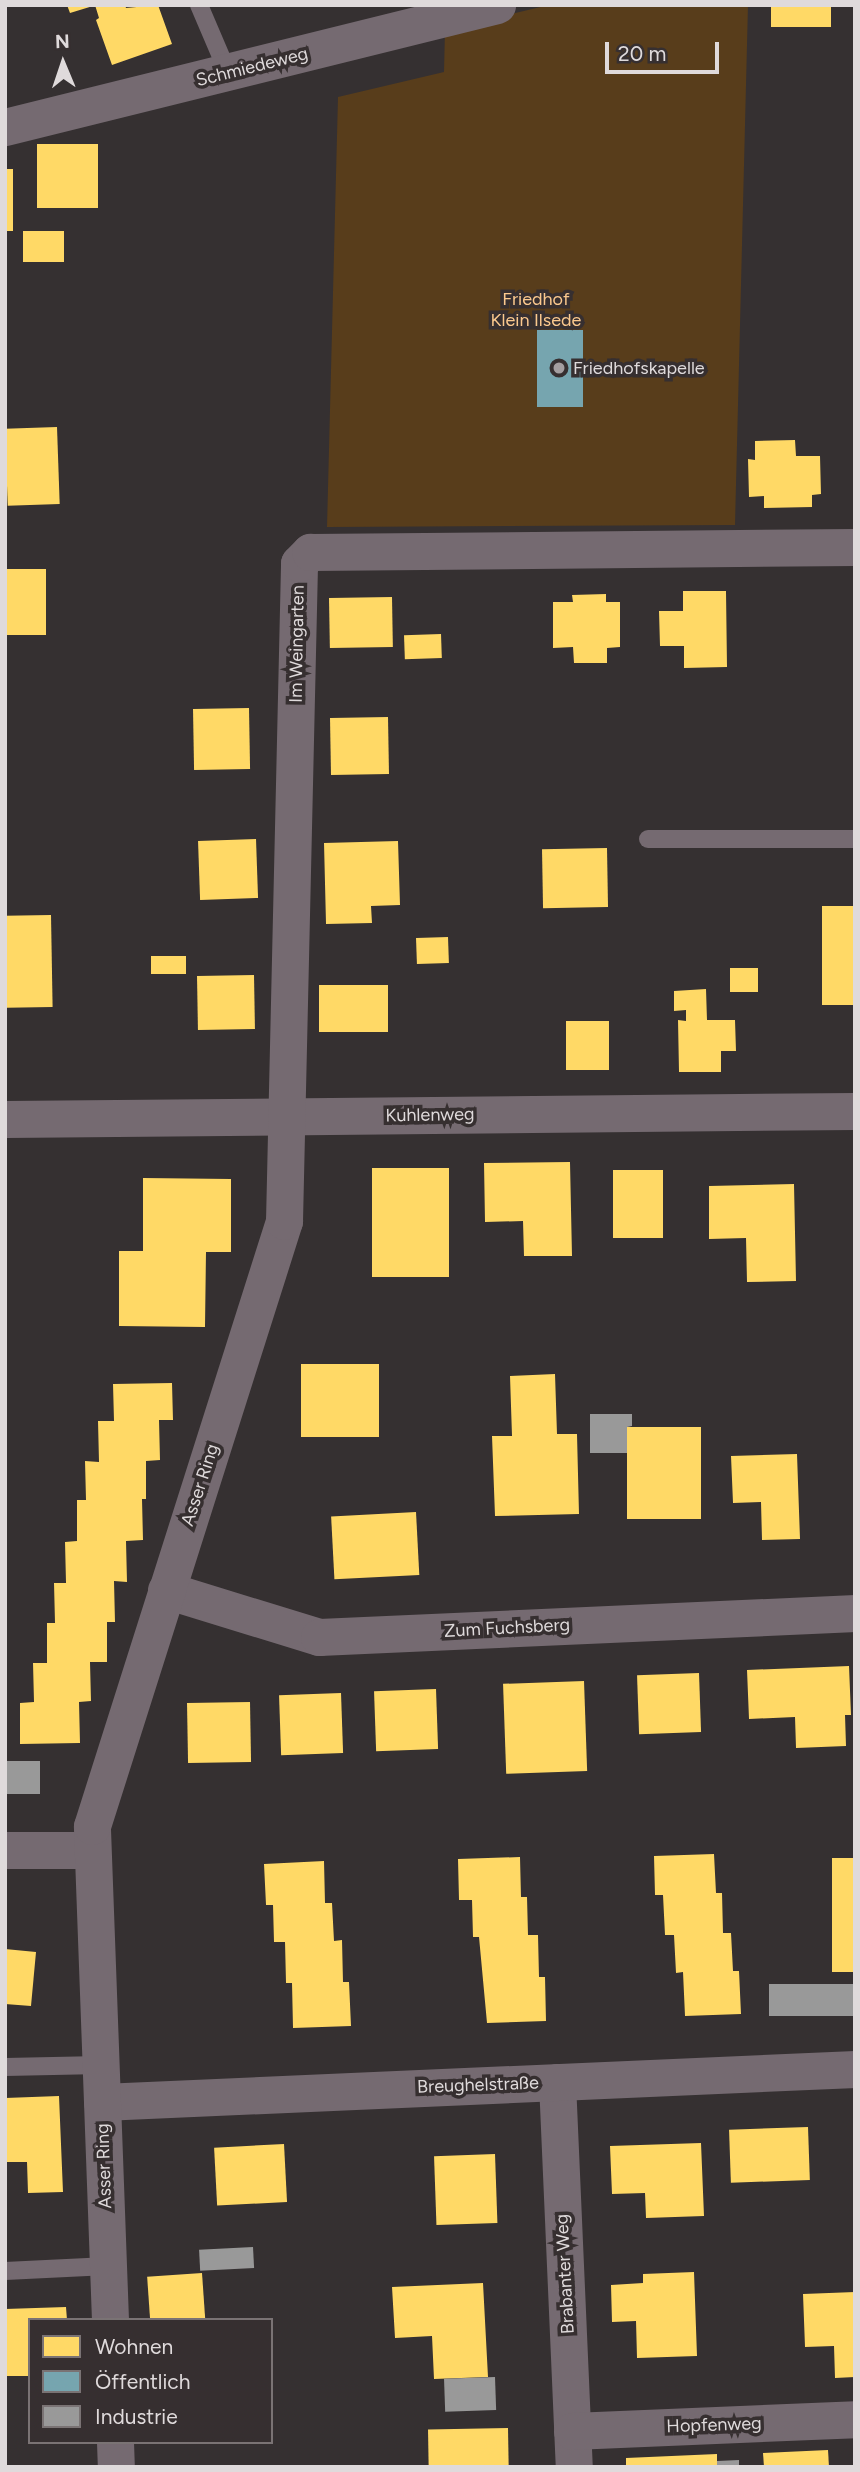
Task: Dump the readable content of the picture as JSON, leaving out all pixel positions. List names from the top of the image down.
{
  "streets": {
    "street": [
      "Schmiedeweg",
      "Im Weingarten",
      "Kuhlenweg",
      "Asser Ring",
      "Zum Fuchsberg",
      "Breughelstraße",
      "Brabanter Weg",
      "Hopfenweg"
    ]
  },
  "crossings": [
    ["Im Weingarten", "Kuhlenweg"],
    ["Im Weingarten", "Asser Ring"],
    ["Kuhlenweg", "Asser Ring"],
    ["Asser Ring", "Zum Fuchsberg"],
    ["Asser Ring", "Breughelstraße"],
    ["Breughelstraße", "Brabanter Weg"],
    ["Brabanter Weg", "Hopfenweg"]
  ],
  "parks": ["Friedhof Klein Ilsede"],
  "places": ["Friedhofskapelle"],
  "legend": ["Wohnen", "Öffentlich", "Industrie"],
  "scale_bar": "20 m",
  "north": "top"
}
